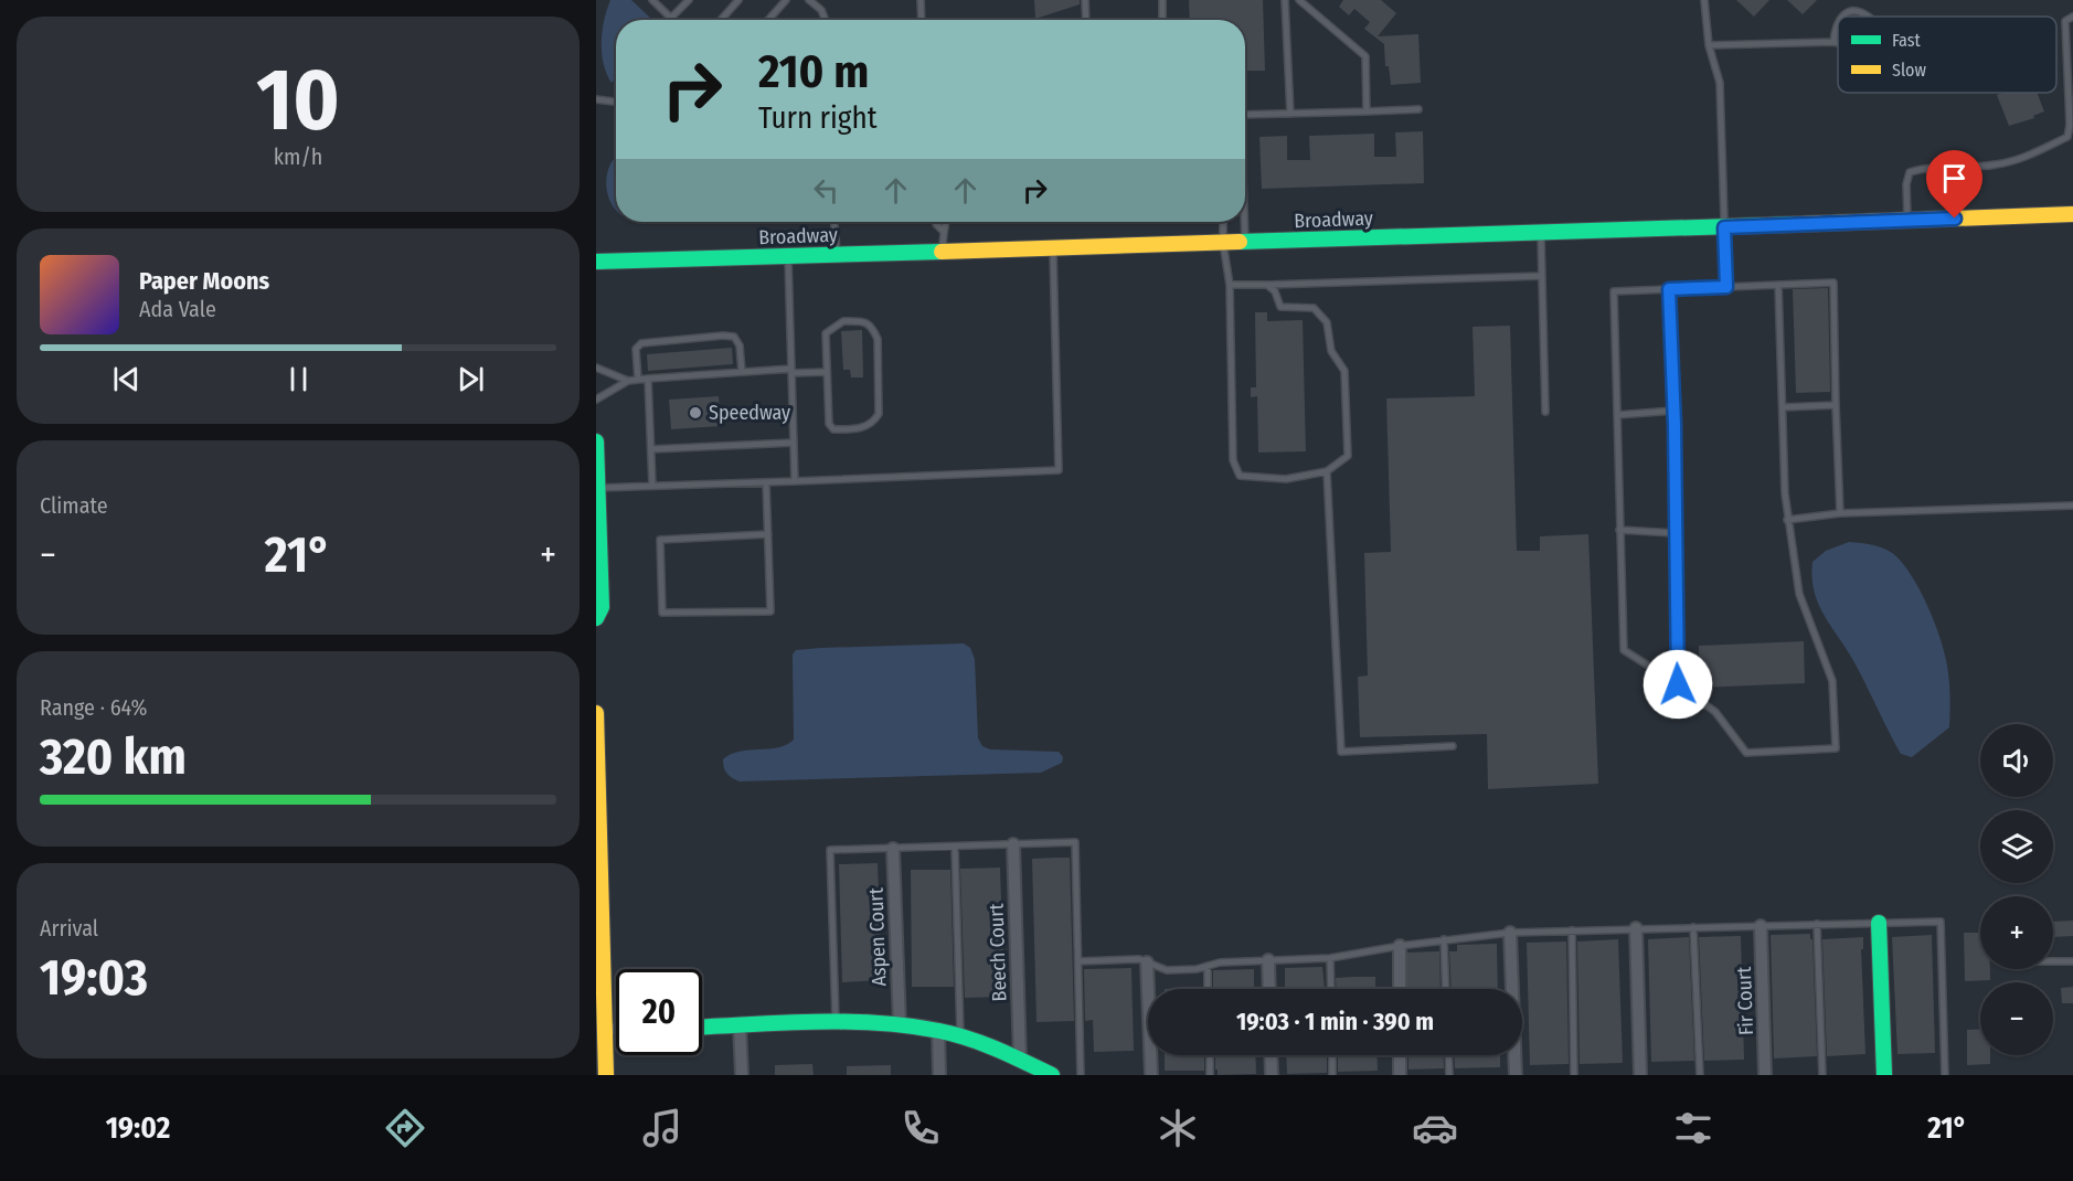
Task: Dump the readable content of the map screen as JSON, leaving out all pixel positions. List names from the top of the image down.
{
  "streets": {
    "main road": ["Broadway"],
    "street": ["Aspen Court", "Beech Court", "Fir Court"]
  },
  "places": ["Speedway"],
  "legend": ["Fast", "Slow"],
  "page": {
    "tile": [
      ["10", "km/h"],
      "Climate",
      ["Range · 64%", "320 km"],
      ["Arrival", "19:03"]
    ],
    "turn": ["210 m", "Turn right"],
    "song": ["Paper Moons", "Ada Vale"],
    "heat": ["−", "21°", "+"],
    "map_buttons": ["+", "−"],
    "limit": "20",
    "trip": "19:03 · 1 min · 390 m",
    "tabs": ["19:02", "21°"]
  }
}
